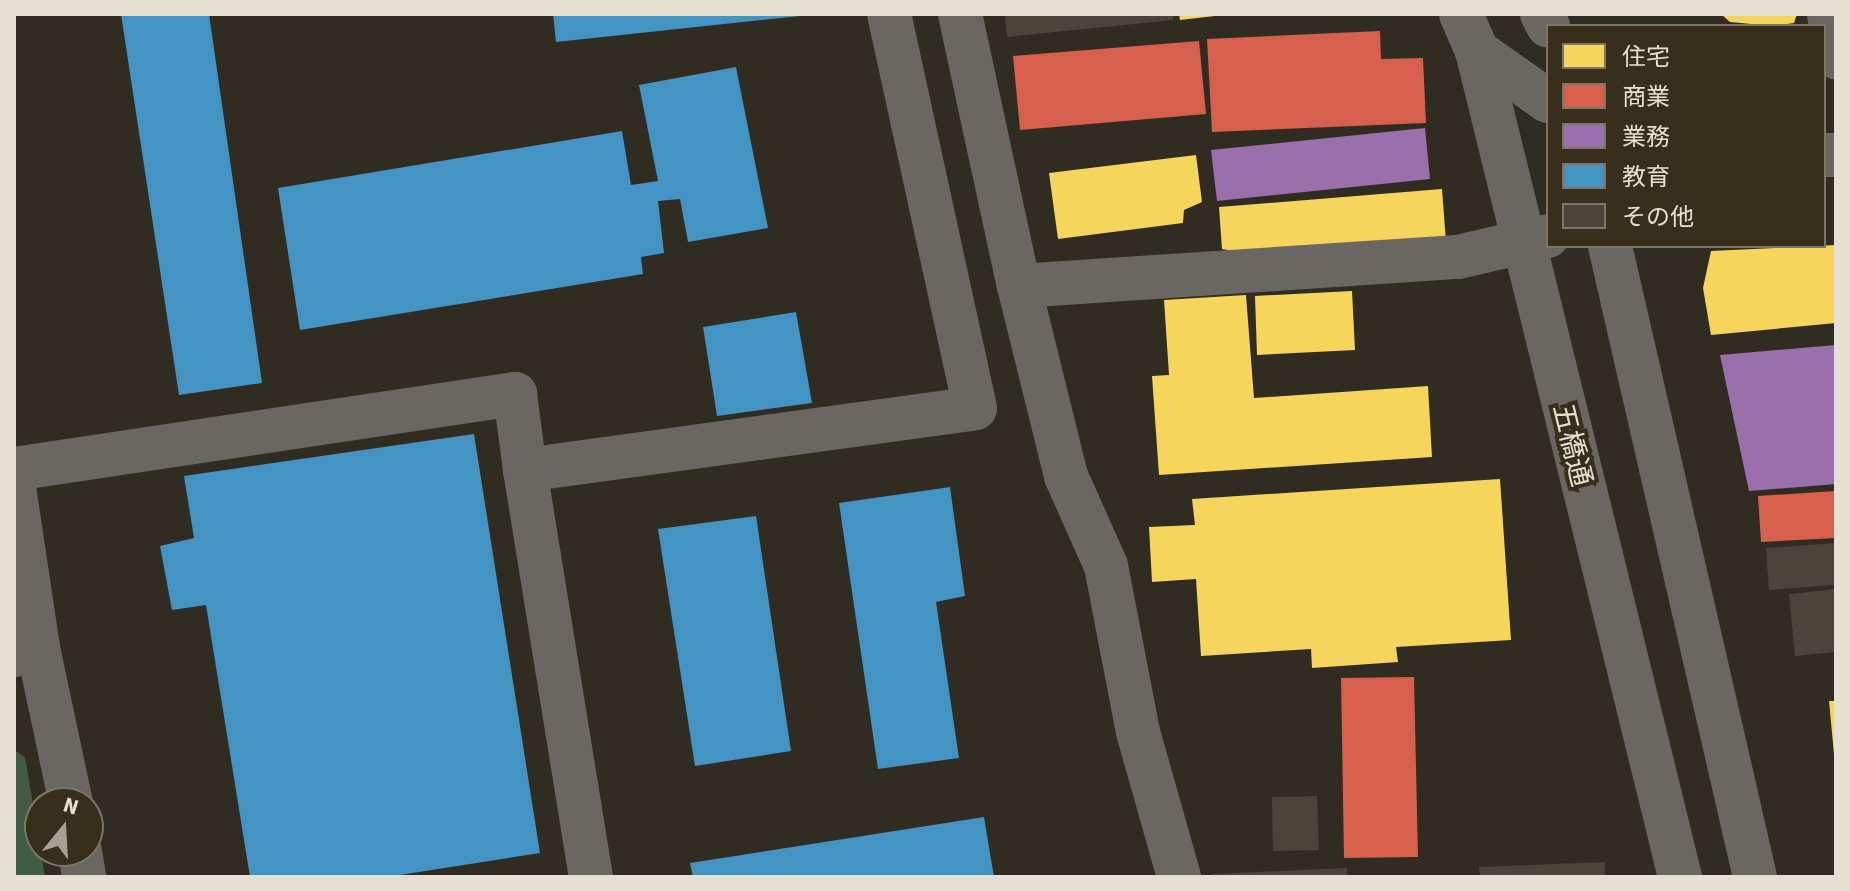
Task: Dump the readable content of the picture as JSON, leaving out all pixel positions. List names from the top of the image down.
{
  "streets": {
    "street": ["五橋通"]
  },
  "legend": [
    "住宅",
    "商業",
    "業務",
    "教育",
    "その他"
  ],
  "north": "top"
}
